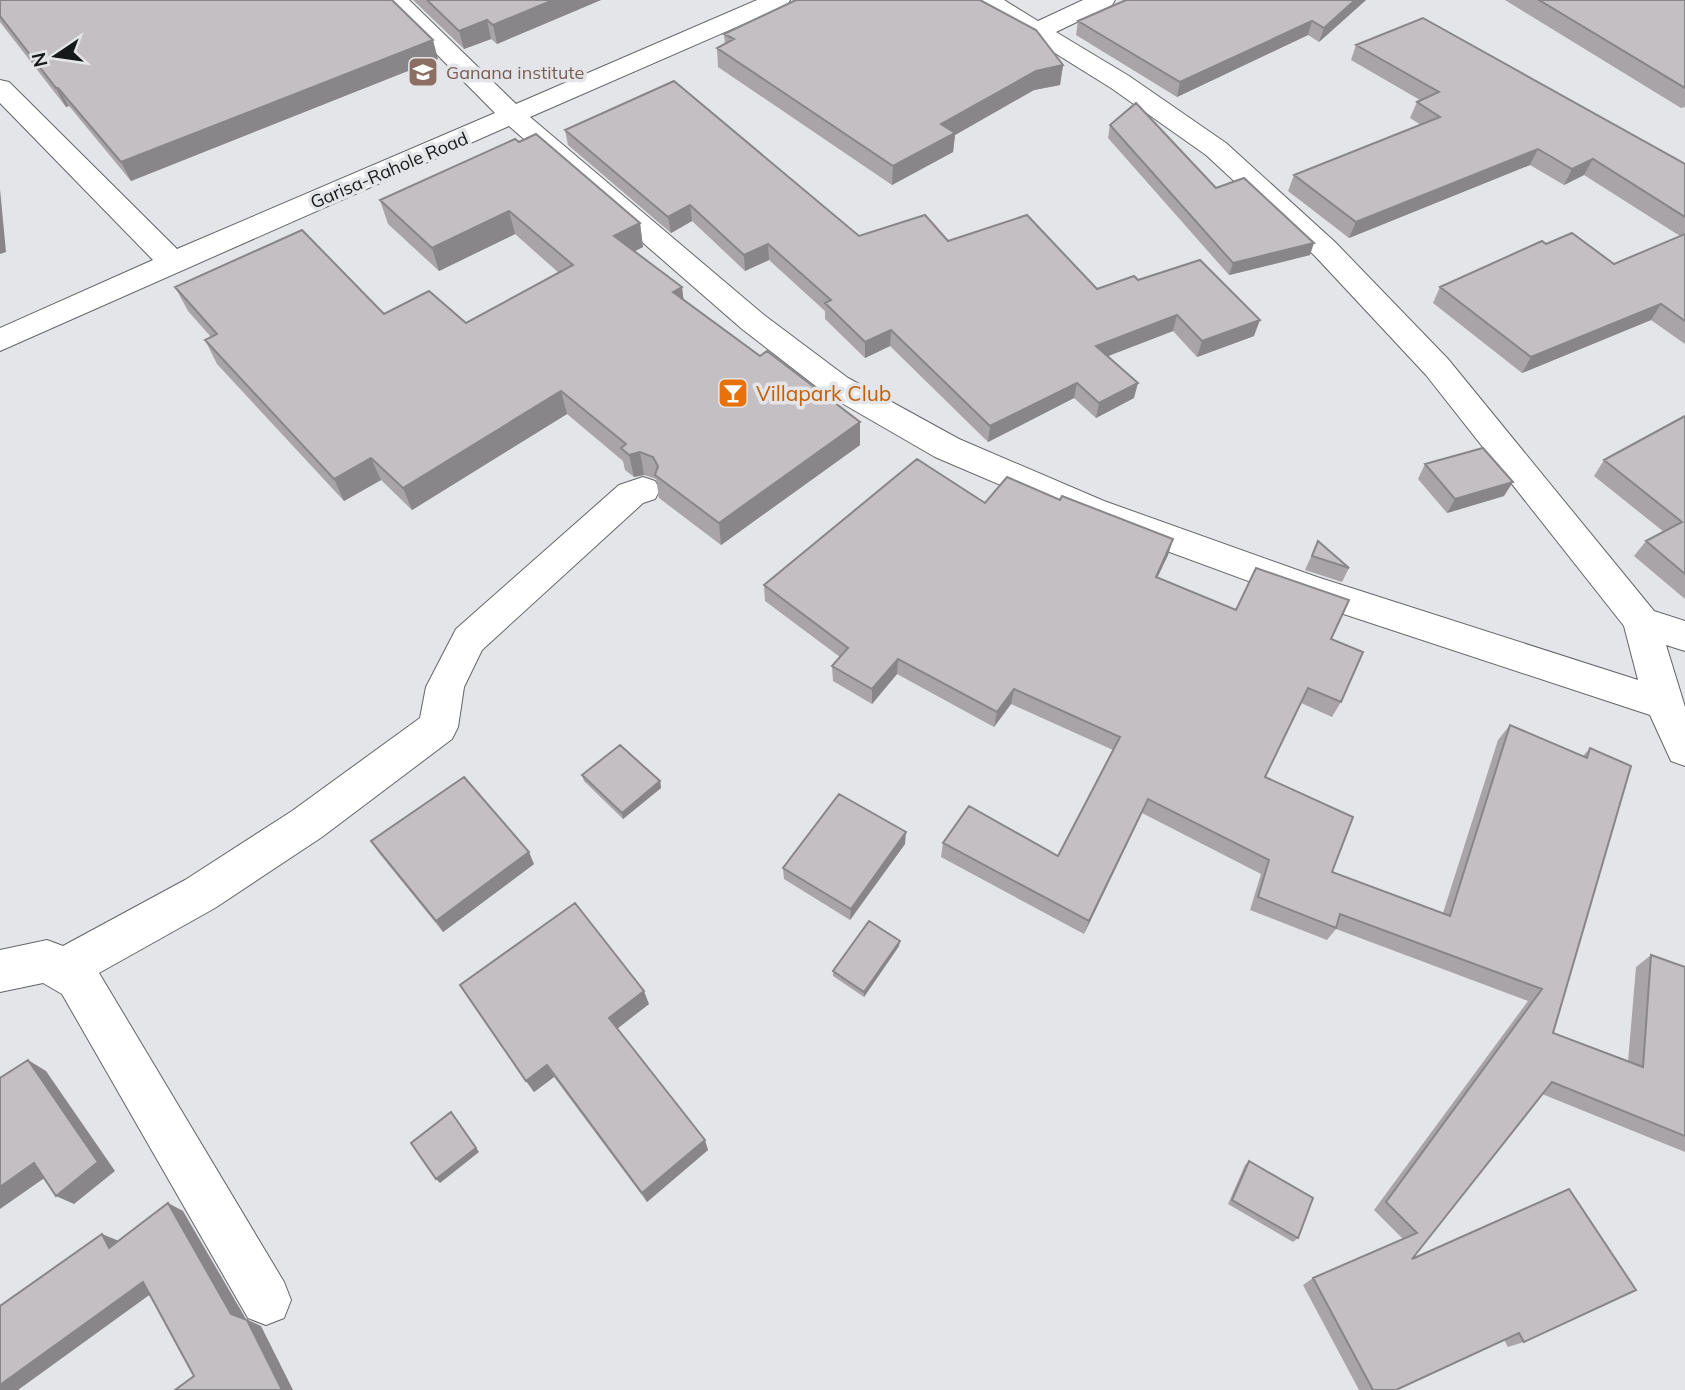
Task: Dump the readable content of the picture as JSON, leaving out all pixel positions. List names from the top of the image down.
{
  "streets": {
    "street": ["Garisa-Rahole Road"]
  },
  "places": {
    "school or university": ["Ganana institute"],
    "bar": ["Villapark Club"]
  },
  "north": "left"
}
